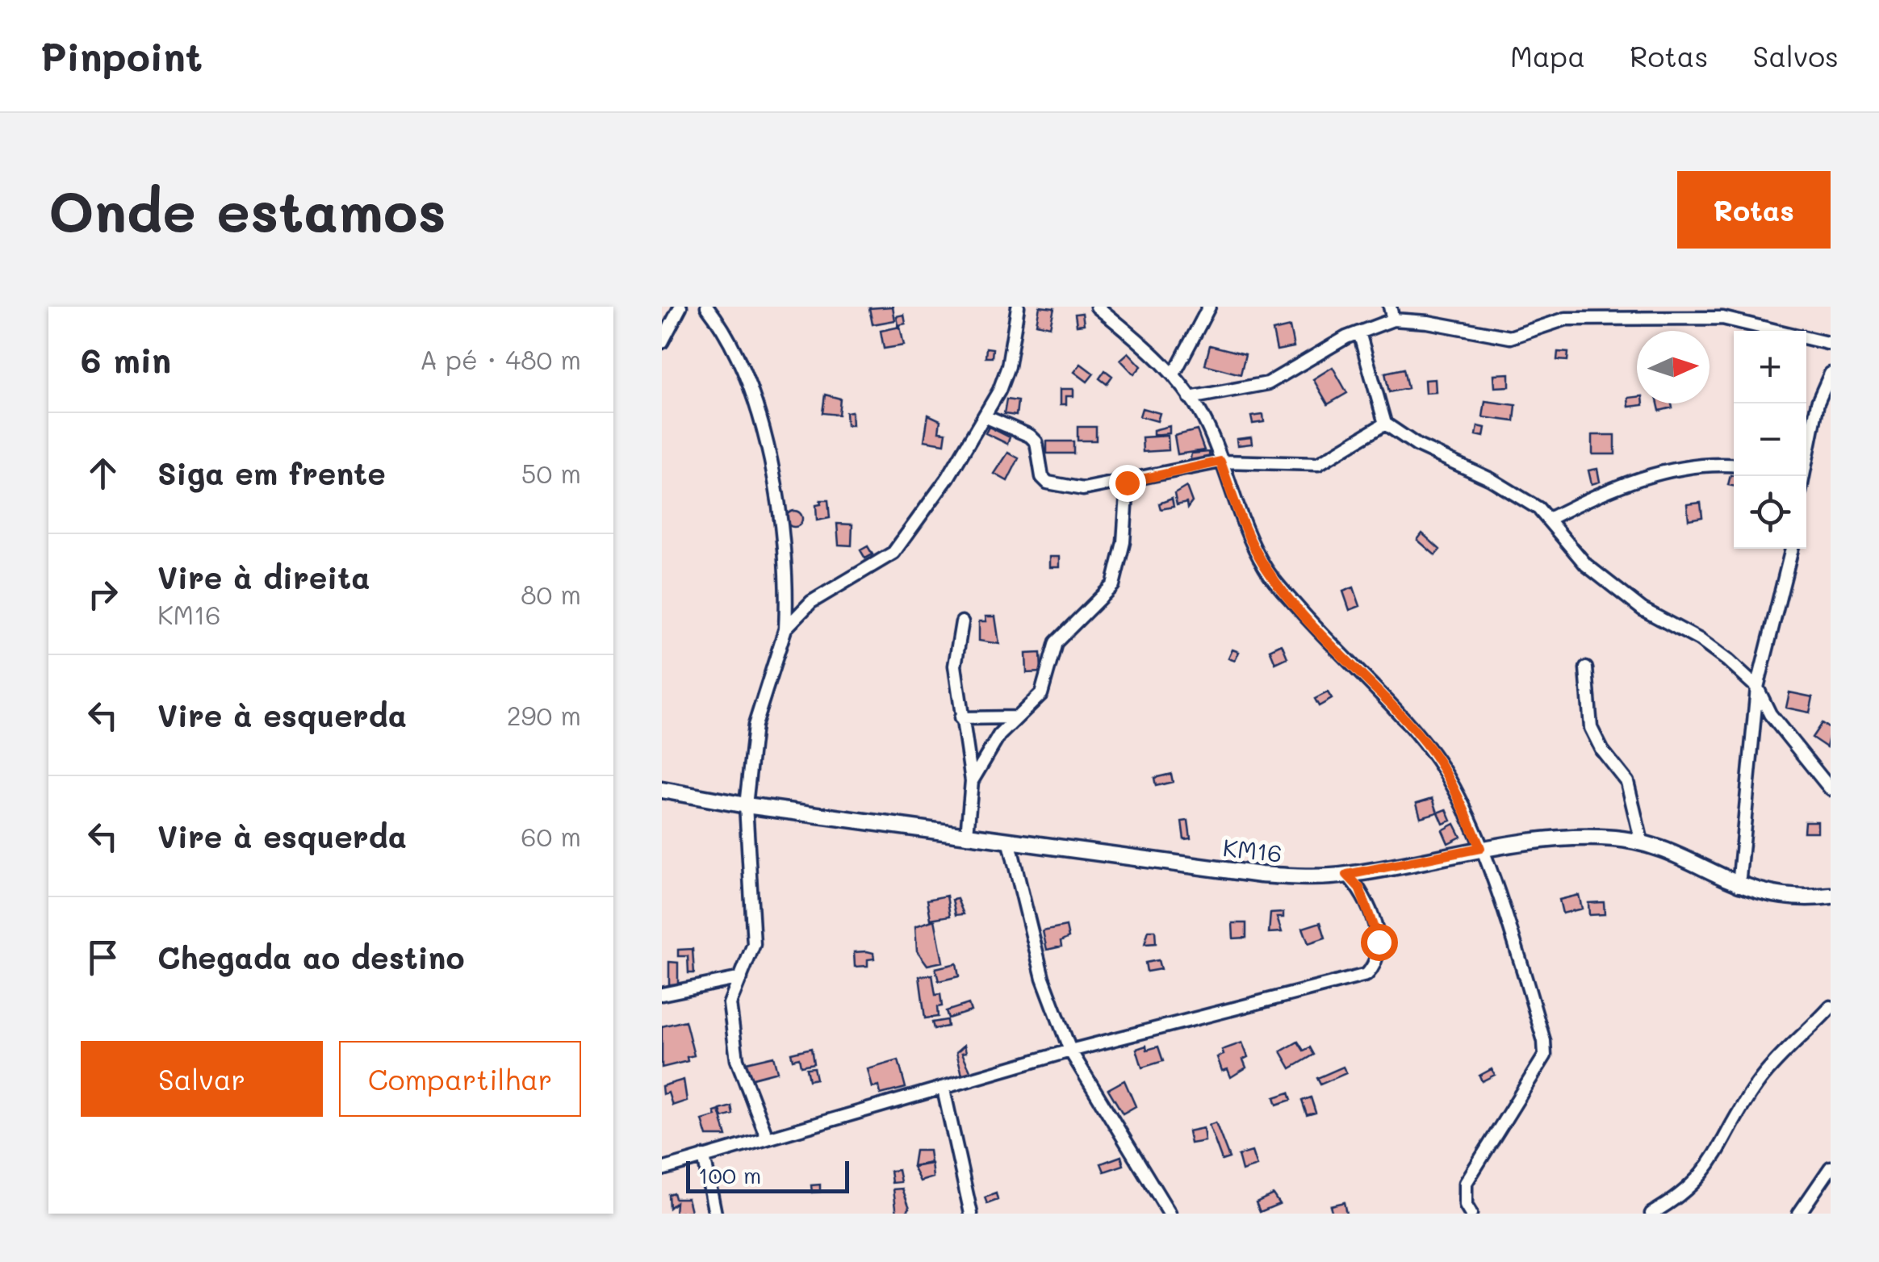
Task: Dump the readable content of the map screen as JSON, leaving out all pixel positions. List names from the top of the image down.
{
  "streets": {
    "street": ["KM16"]
  },
  "scale_bar": "100 m",
  "north": "right",
  "page": {
    "header": "Pinpoint",
    "nav": ["Mapa", "Rotas", "Salvos"],
    "buttons": [
      "Rotas",
      ["Salvar", "Compartilhar"]
    ],
    "title": "Onde estamos",
    "heading": ["6 min", "A pé · 480 m"],
    "map_buttons": ["+", "−"],
    "list": [
      ["Siga em frente", "50 m"],
      ["Vire à direita", "KM16", "80 m"],
      ["Vire à esquerda", "290 m"],
      ["Vire à esquerda", "60 m"],
      "Chegada ao destino"
    ],
    "scale": "100 m"
  }
}
